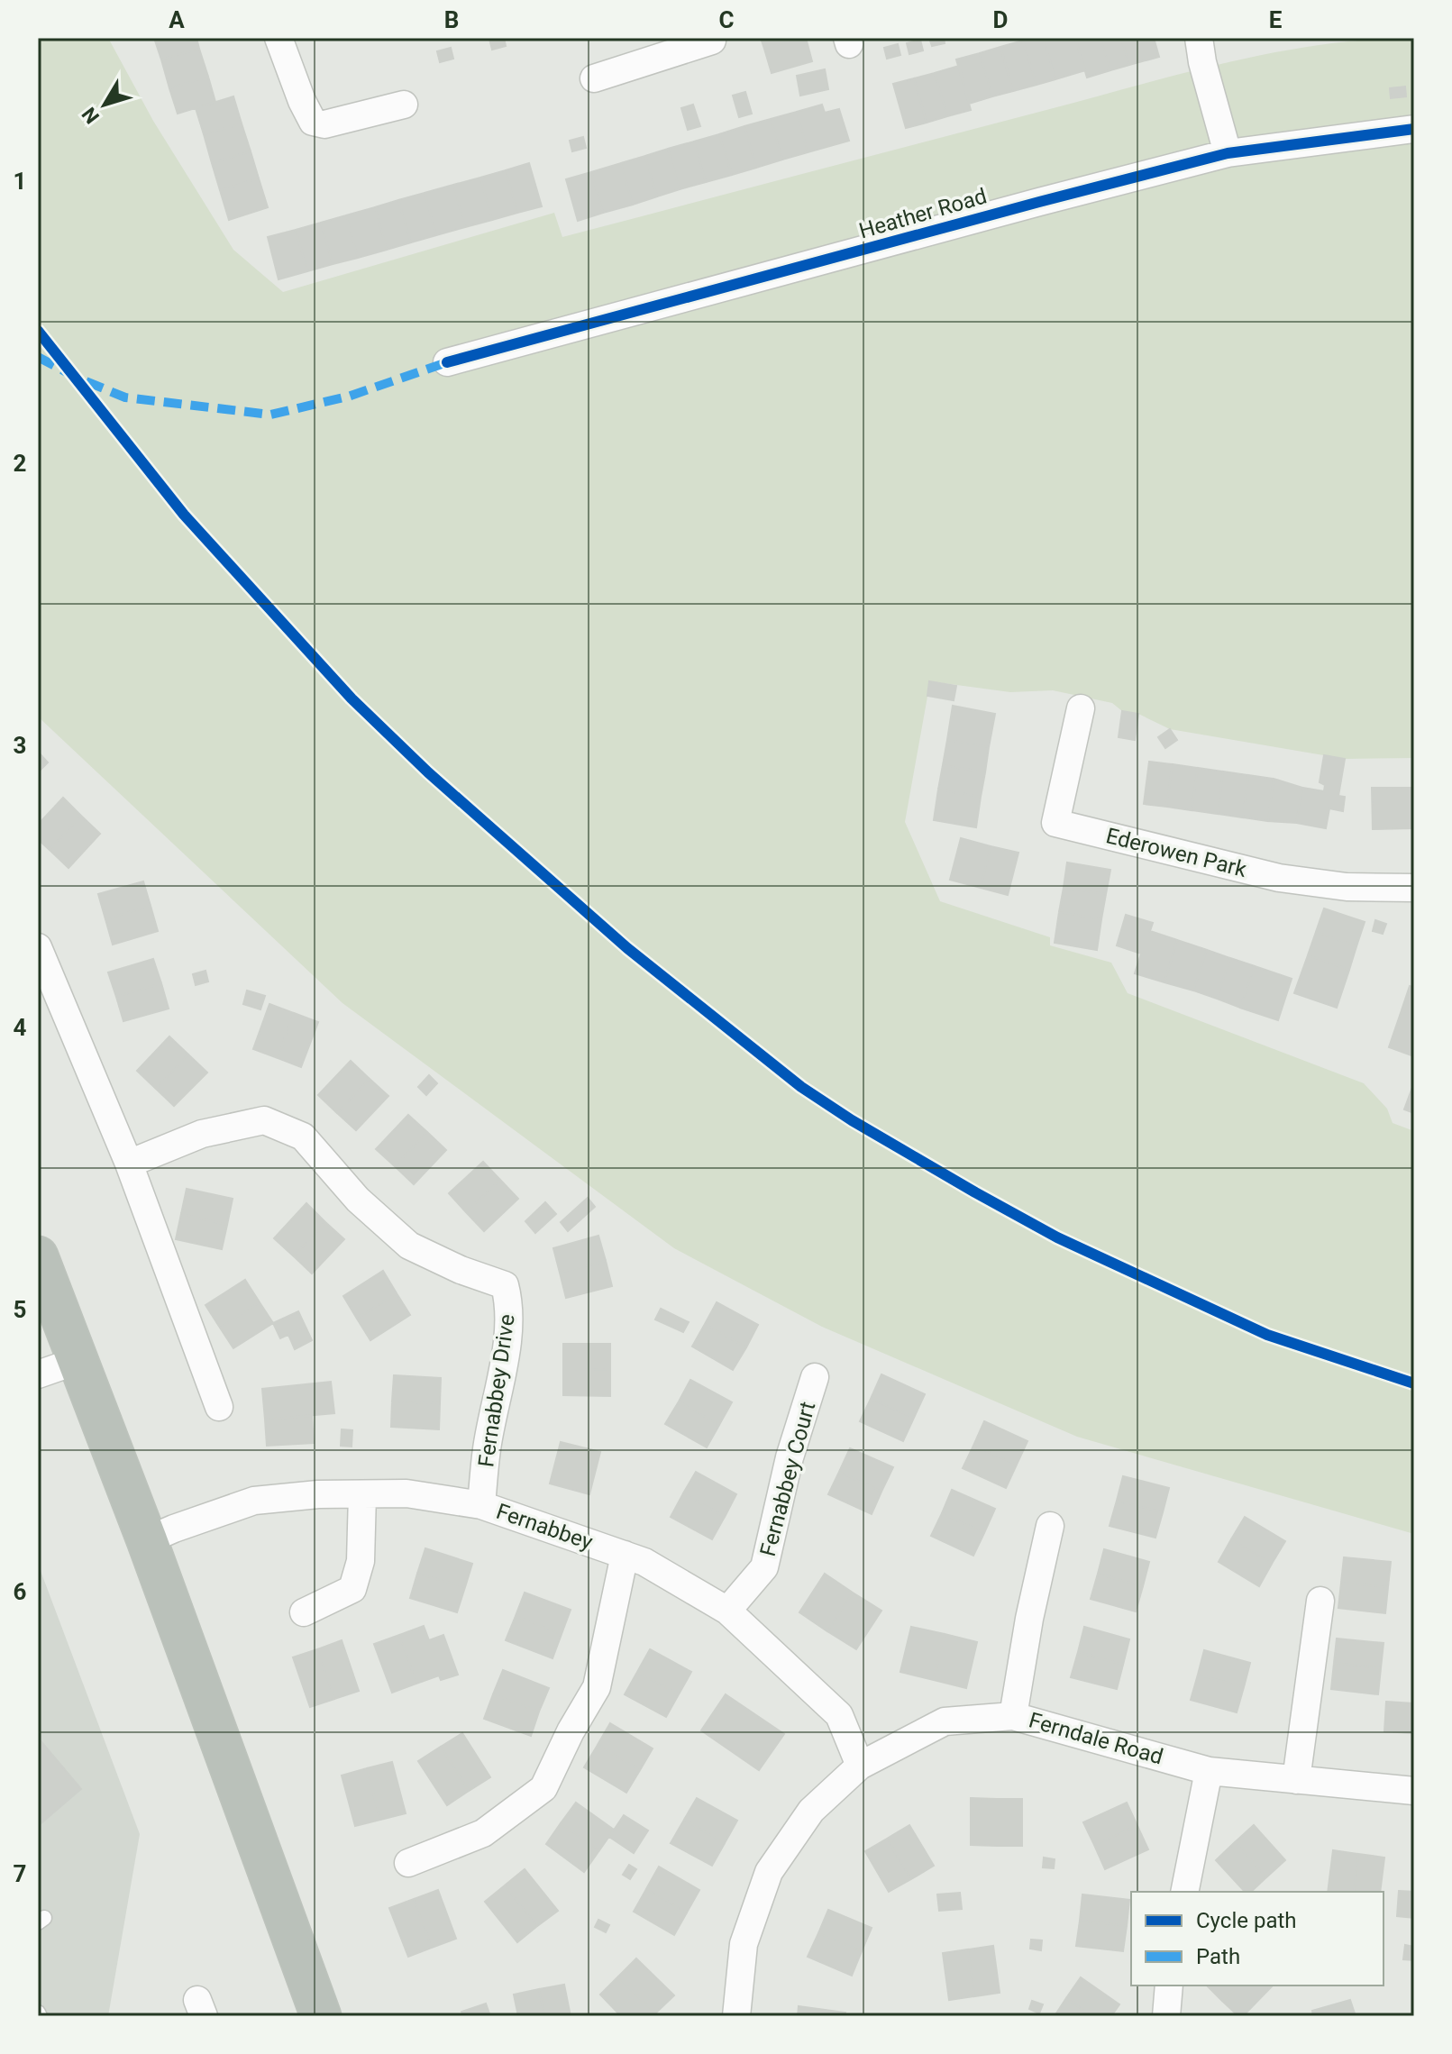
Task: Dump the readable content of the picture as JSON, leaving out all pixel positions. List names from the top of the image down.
{
  "streets": {
    "street": [
      "Heather Road",
      "Ederowen Park",
      "Fernabbey Drive",
      "Fernabbey Court",
      "Fernabbey",
      "Ferndale Road"
    ]
  },
  "crossings": [
    ["Fernabbey Drive", "Fernabbey"],
    ["Fernabbey Court", "Fernabbey"],
    ["Fernabbey", "Ferndale Road"]
  ],
  "legend": ["Cycle path", "Path"],
  "north": "bottom left",
  "grid": {
    "columns": [
      "A",
      "B",
      "C",
      "D",
      "E"
    ],
    "rows": [
      "1",
      "2",
      "3",
      "4",
      "5",
      "6",
      "7"
    ]
  }
}
